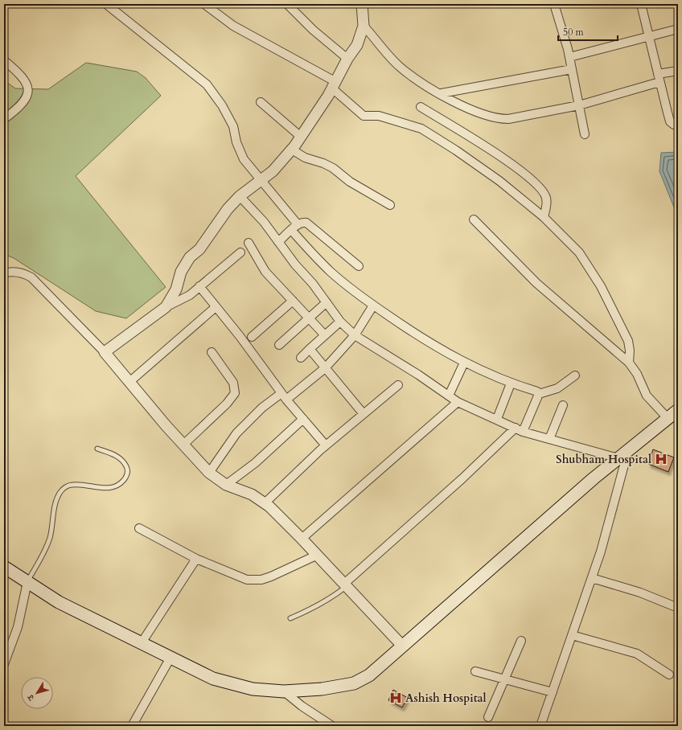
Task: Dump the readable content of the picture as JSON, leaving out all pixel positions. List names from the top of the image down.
{
  "places": {
    "hospital": ["Shubham Hospital", "Ashish Hospital"]
  },
  "scale_bar": "50 m",
  "north": "bottom left"
}
